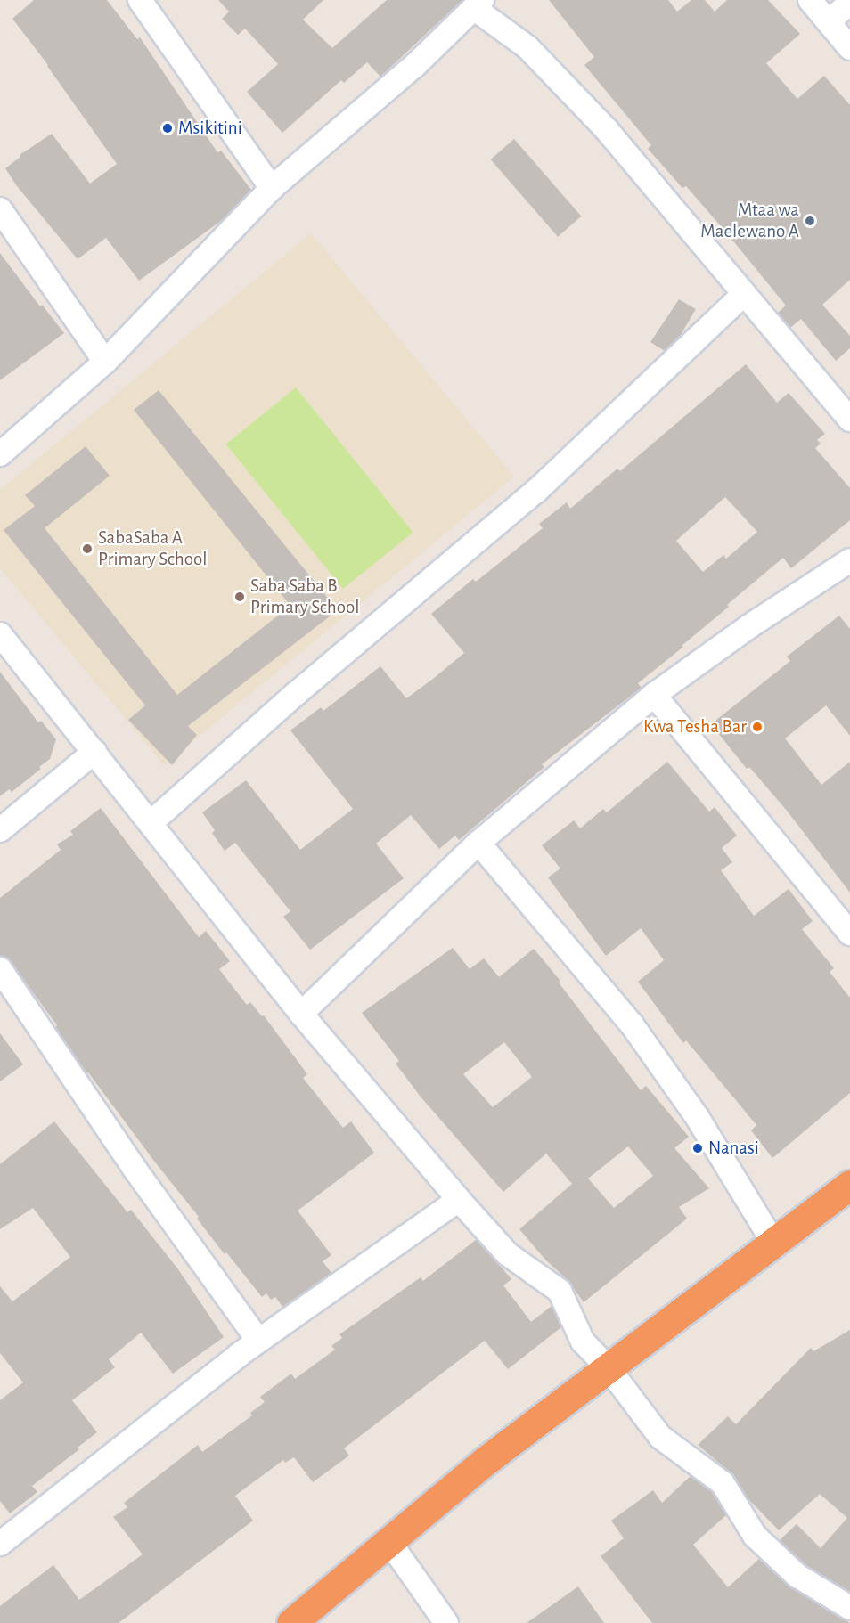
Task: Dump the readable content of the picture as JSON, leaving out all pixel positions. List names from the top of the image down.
{
  "places": [
    "Msikitini",
    "Mtaa wa Maelewano A",
    "SabaSaba A Primary School",
    "Saba Saba B Primary School",
    "Kwa Tesha Bar",
    "Nanasi"
  ]
}
